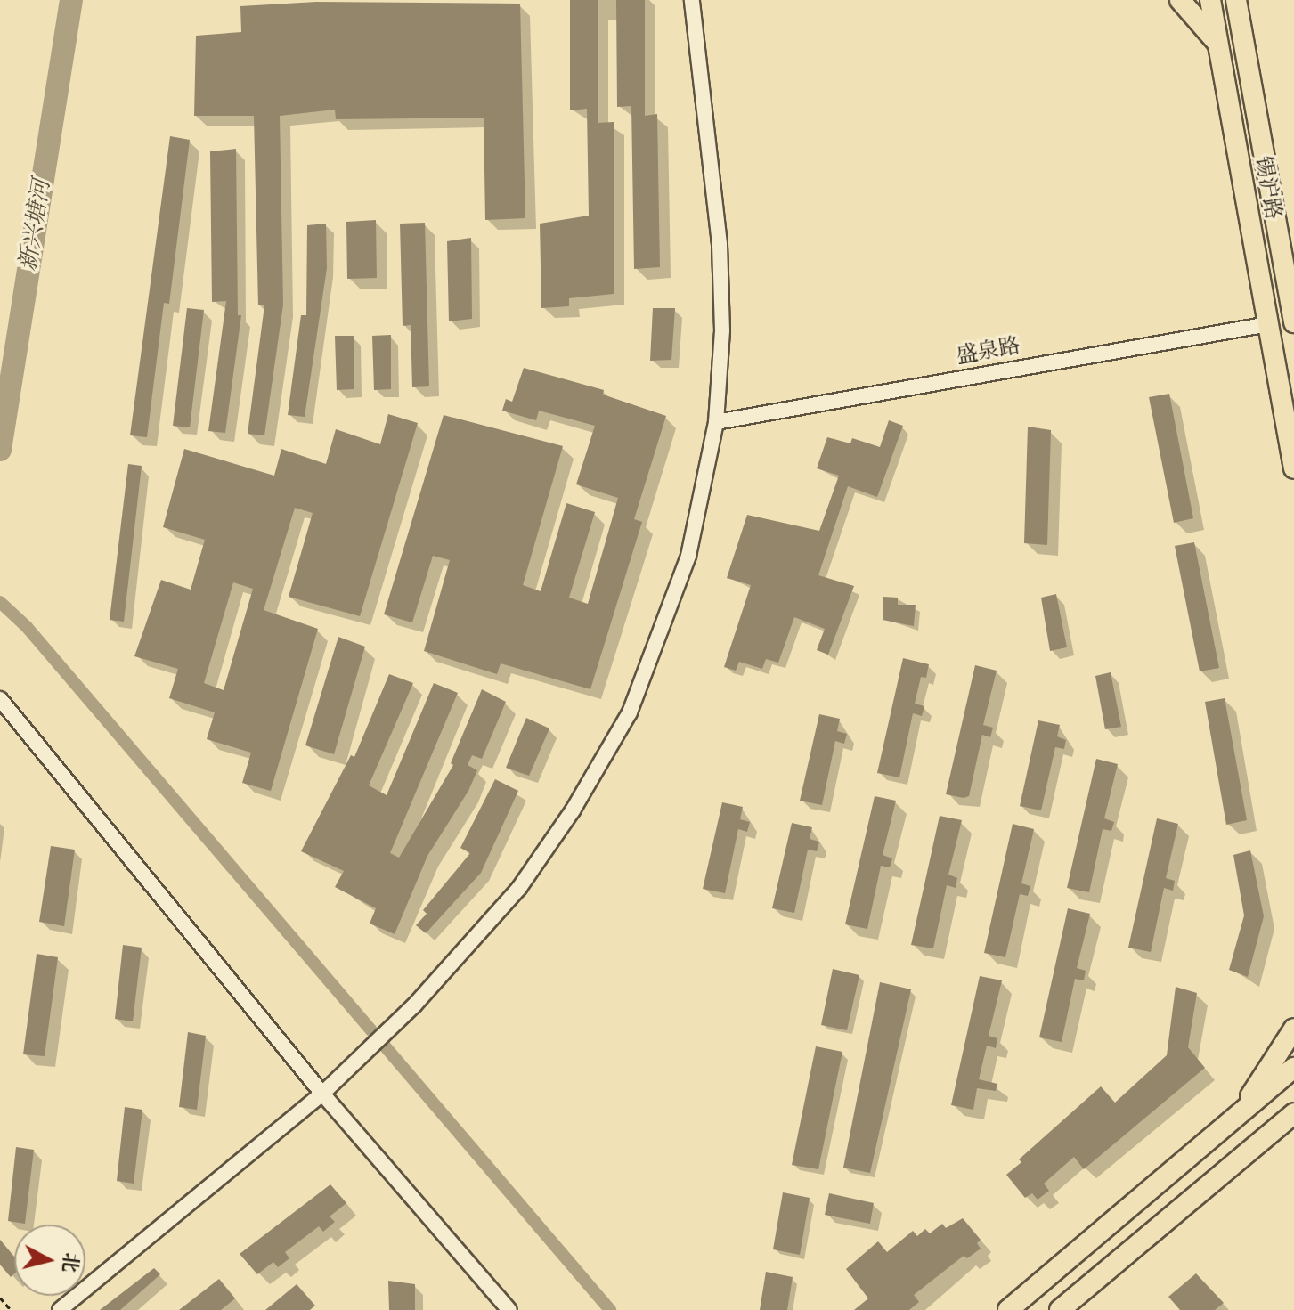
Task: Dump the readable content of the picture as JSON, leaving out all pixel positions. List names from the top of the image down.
{
  "streets": {
    "main road": ["锡沪路"],
    "street": ["盛泉路"]
  },
  "crossings": [
    ["锡沪路", "盛泉路"]
  ],
  "water": ["新兴塘河"],
  "north": "right"
}
